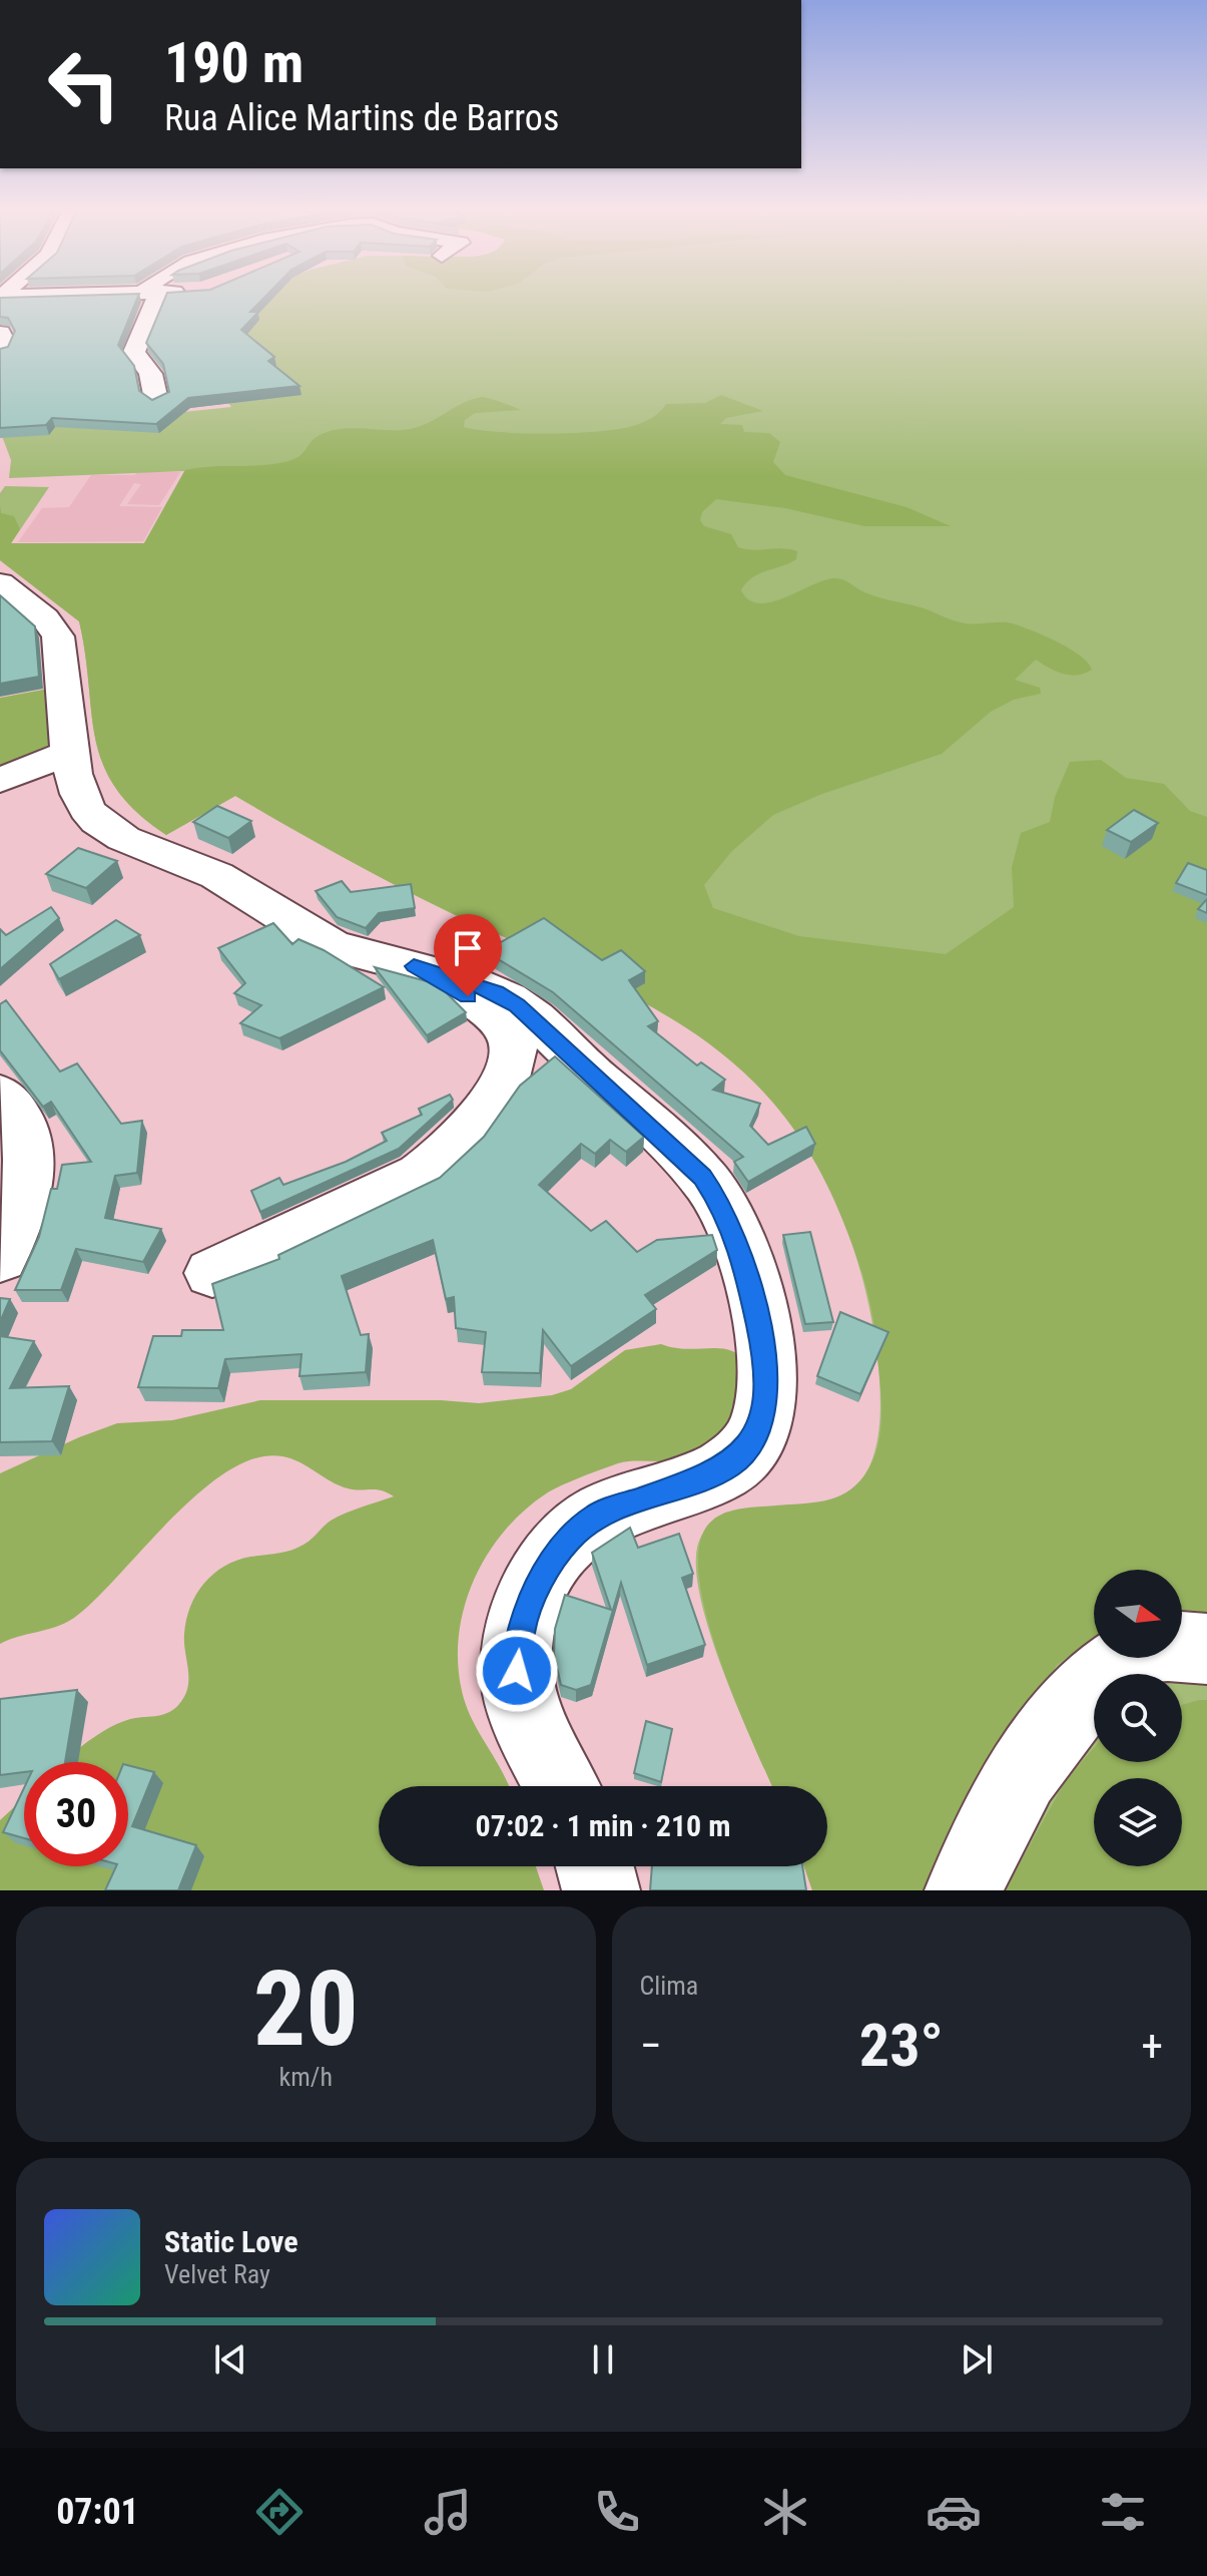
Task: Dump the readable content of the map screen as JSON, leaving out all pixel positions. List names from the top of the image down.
{
  "north": "right",
  "page": {
    "turn": ["190 m", "Rua Alice Martins de Barros"],
    "limit": "30",
    "trip": "07:02 · 1 min · 210 m",
    "tile": [
      ["20", "km/h"],
      "Clima"
    ],
    "heat": ["−", "23°", "+"],
    "song": ["Static Love", "Velvet Ray"],
    "tabs": "07:01"
  }
}
